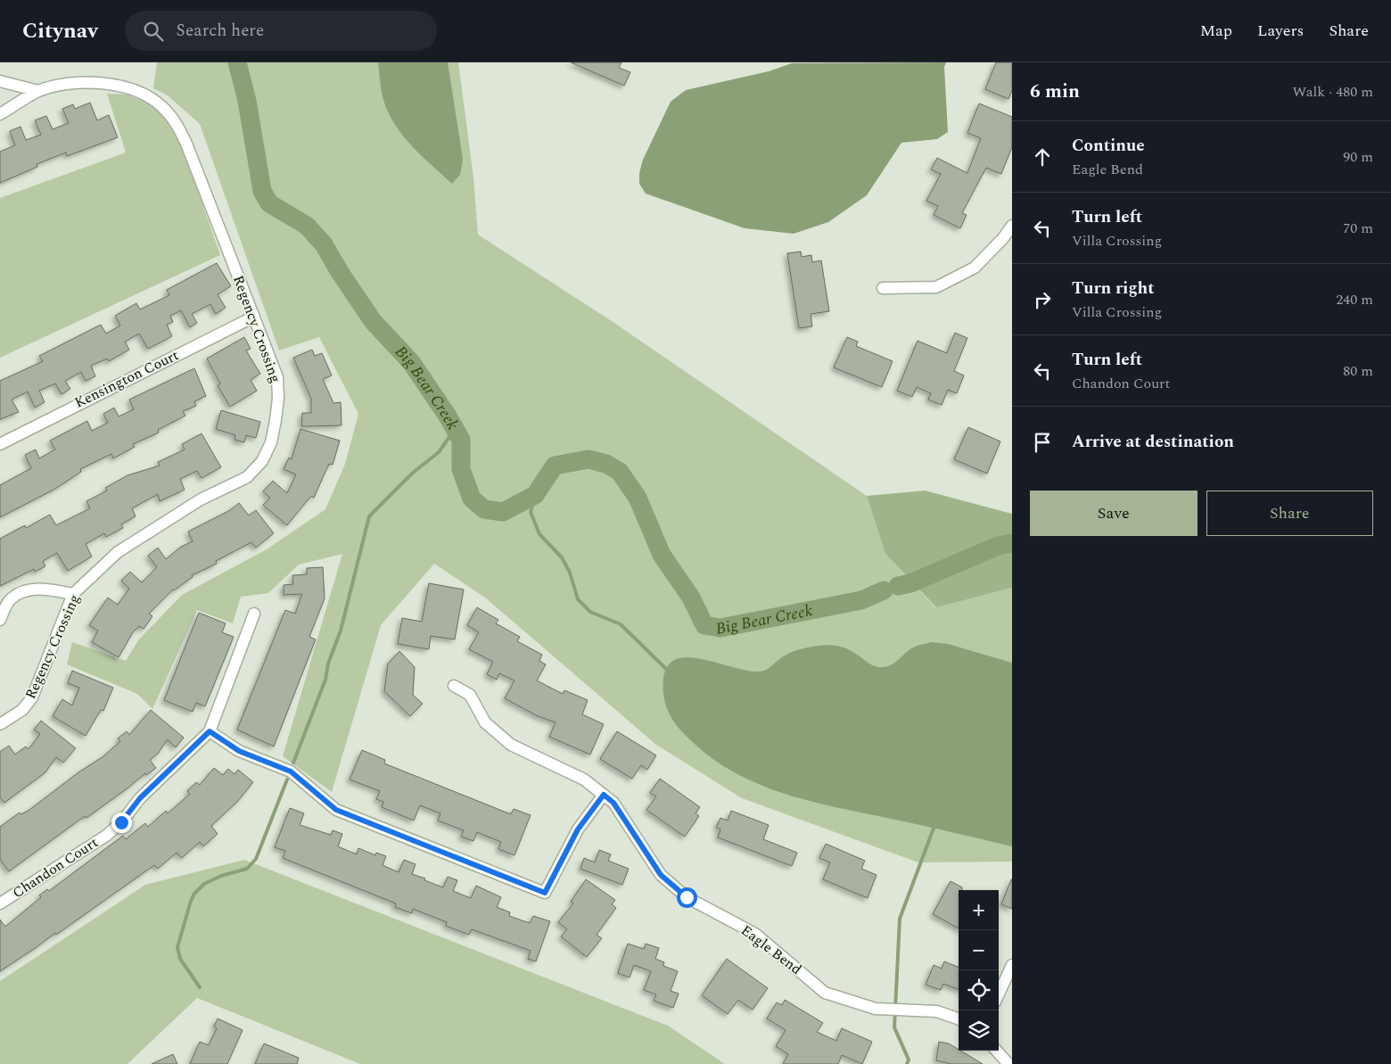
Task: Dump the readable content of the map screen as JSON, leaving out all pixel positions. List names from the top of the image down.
{
  "streets": {
    "street": [
      "Regency Crossing",
      "Kensington Court",
      "Chandon Court",
      "Eagle Bend"
    ]
  },
  "crossings": [
    ["Regency Crossing", "Kensington Court"]
  ],
  "water": ["Big Bear Creek"],
  "page": {
    "header": "Citynav",
    "search": "Search here",
    "nav": ["Map", "Layers", "Share"],
    "heading": ["6 min", "Walk · 480 m"],
    "list": [
      ["Continue", "Eagle Bend", "90 m"],
      ["Turn left", "Villa Crossing", "70 m"],
      ["Turn right", "Villa Crossing", "240 m"],
      ["Turn left", "Chandon Court", "80 m"],
      "Arrive at destination"
    ],
    "buttons": ["Save", "Share"],
    "map_buttons": ["+", "−"]
  }
}
